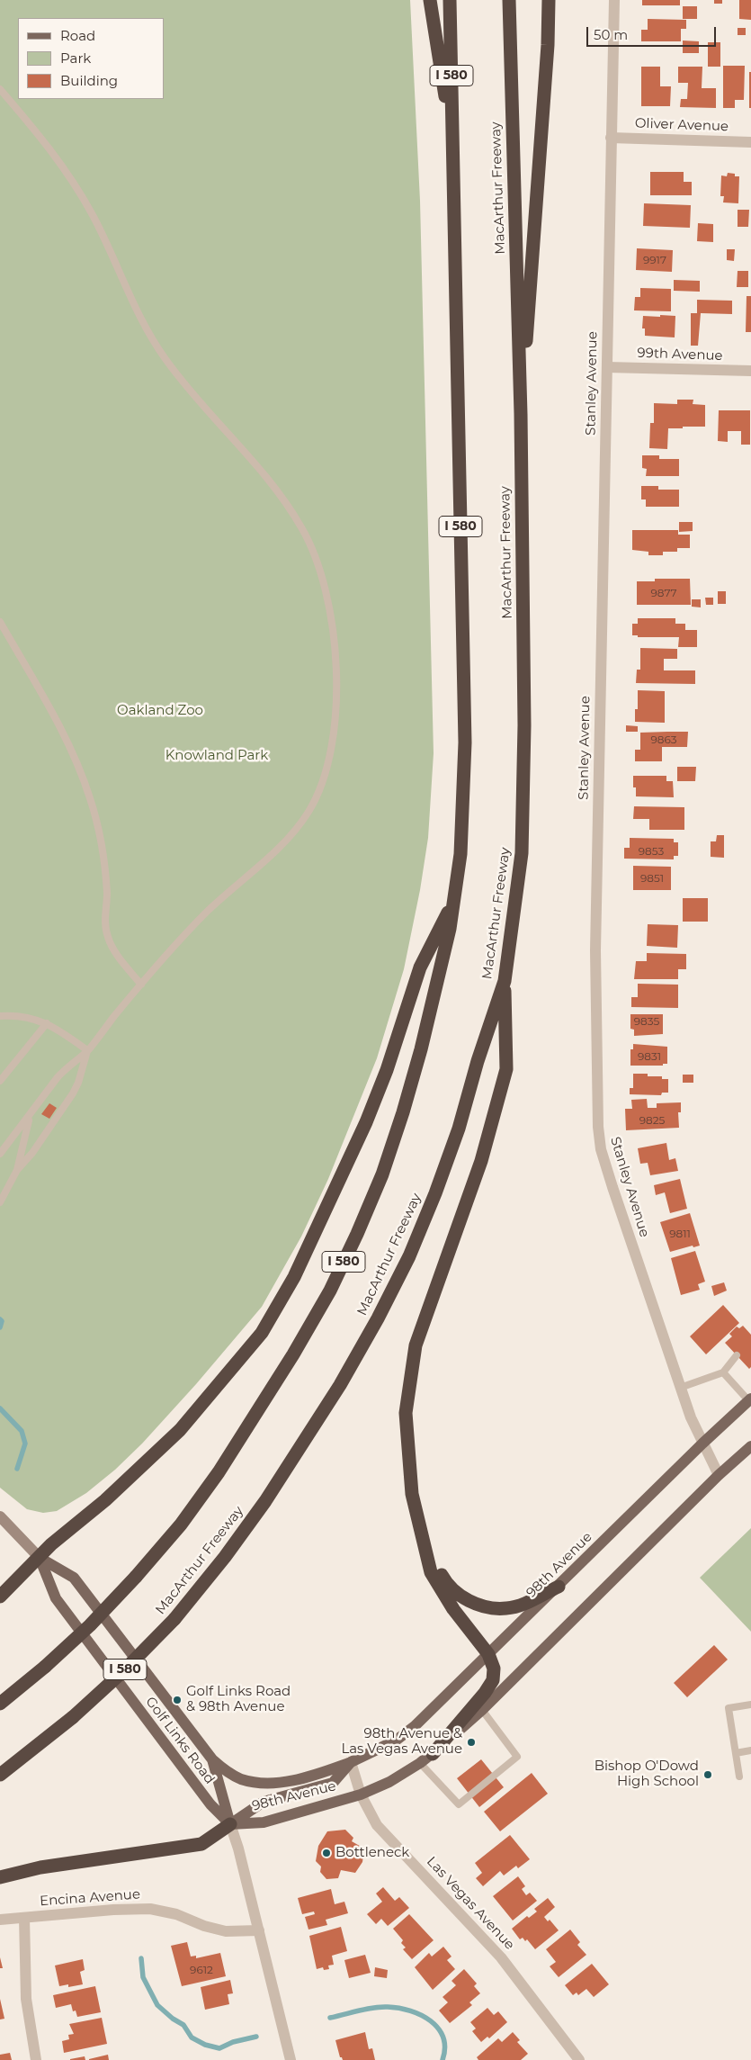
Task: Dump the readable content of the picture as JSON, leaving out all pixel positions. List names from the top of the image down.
{
  "streets": {
    "highway": ["I 580", "MacArthur Freeway"],
    "main road": ["98th Avenue", "Golf Links Road"],
    "street": [
      "Oliver Avenue",
      "99th Avenue",
      "Stanley Avenue",
      "Encina Avenue",
      "Las Vegas Avenue"
    ]
  },
  "crossings": [
    ["Oliver Avenue", "Stanley Avenue"],
    ["99th Avenue", "Stanley Avenue"],
    ["Stanley Avenue", "98th Avenue"],
    ["98th Avenue", "Golf Links Road"],
    ["98th Avenue", "Las Vegas Avenue"],
    ["Golf Links Road", "Encina Avenue"]
  ],
  "parks": ["Oakland Zoo", "Knowland Park"],
  "places": [
    "Golf Links Road & 98th Avenue",
    "98th Avenue & Las Vegas Avenue",
    "Bishop O'Dowd High School",
    "Bottleneck"
  ],
  "house_numbers": [
    "9917",
    "9877",
    "9863",
    "9853",
    "9851",
    "9835",
    "9831",
    "9825",
    "9811",
    "9612"
  ],
  "legend": ["Road", "Park", "Building"],
  "scale_bar": "50 m"
}
